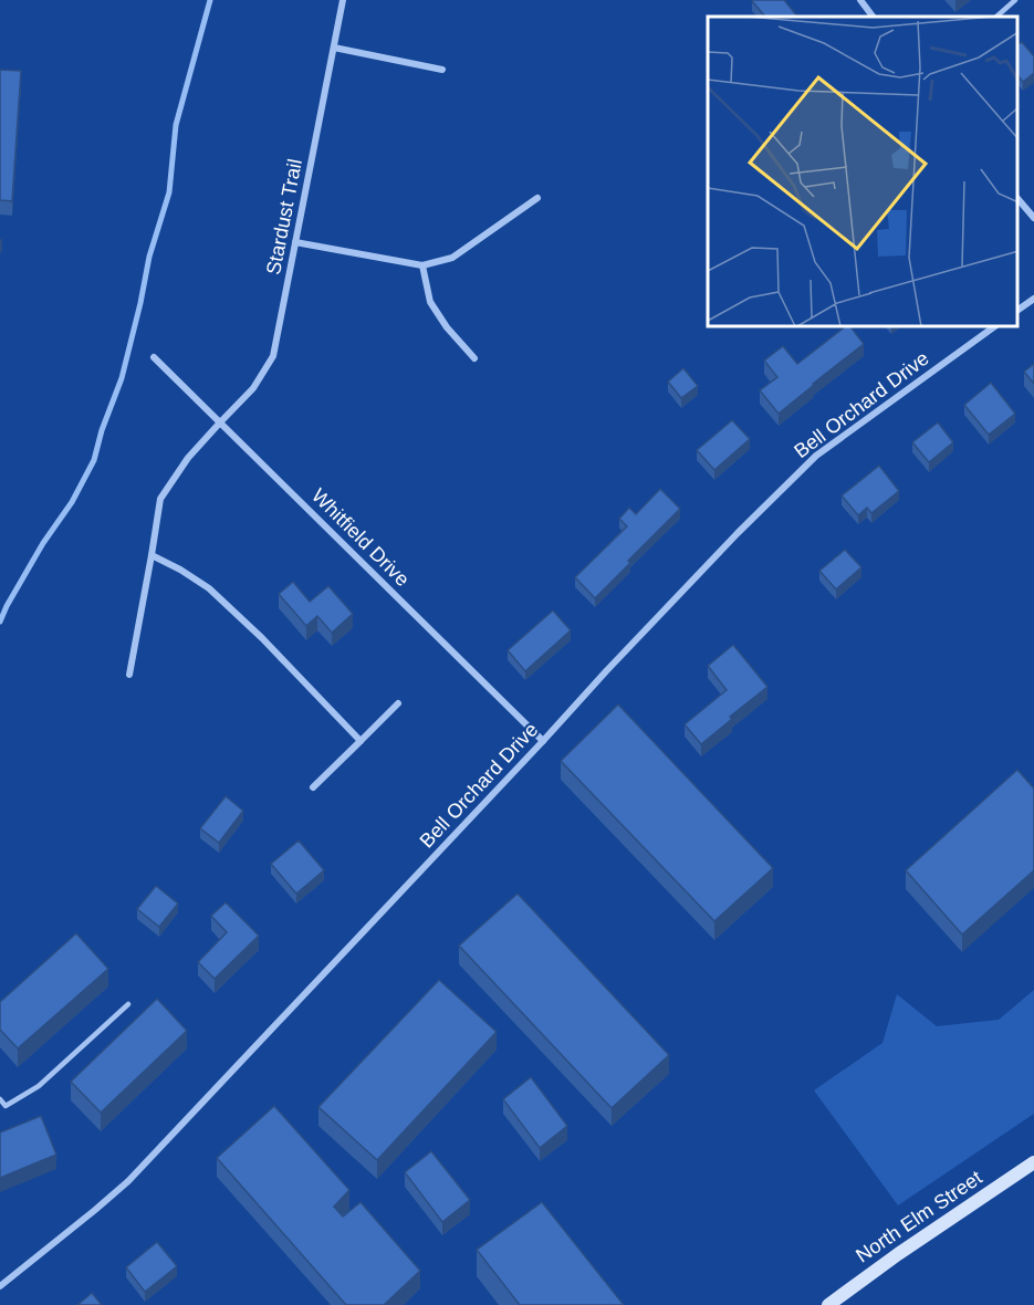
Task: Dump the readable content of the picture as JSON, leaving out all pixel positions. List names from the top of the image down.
{
  "streets": {
    "main road": ["North Elm Street"],
    "street": ["Stardust Trail", "Bell Orchard Drive", "Whitfield Drive"]
  },
  "crossings": [
    ["Stardust Trail", "Whitfield Drive"],
    ["Bell Orchard Drive", "Whitfield Drive"]
  ]
}
